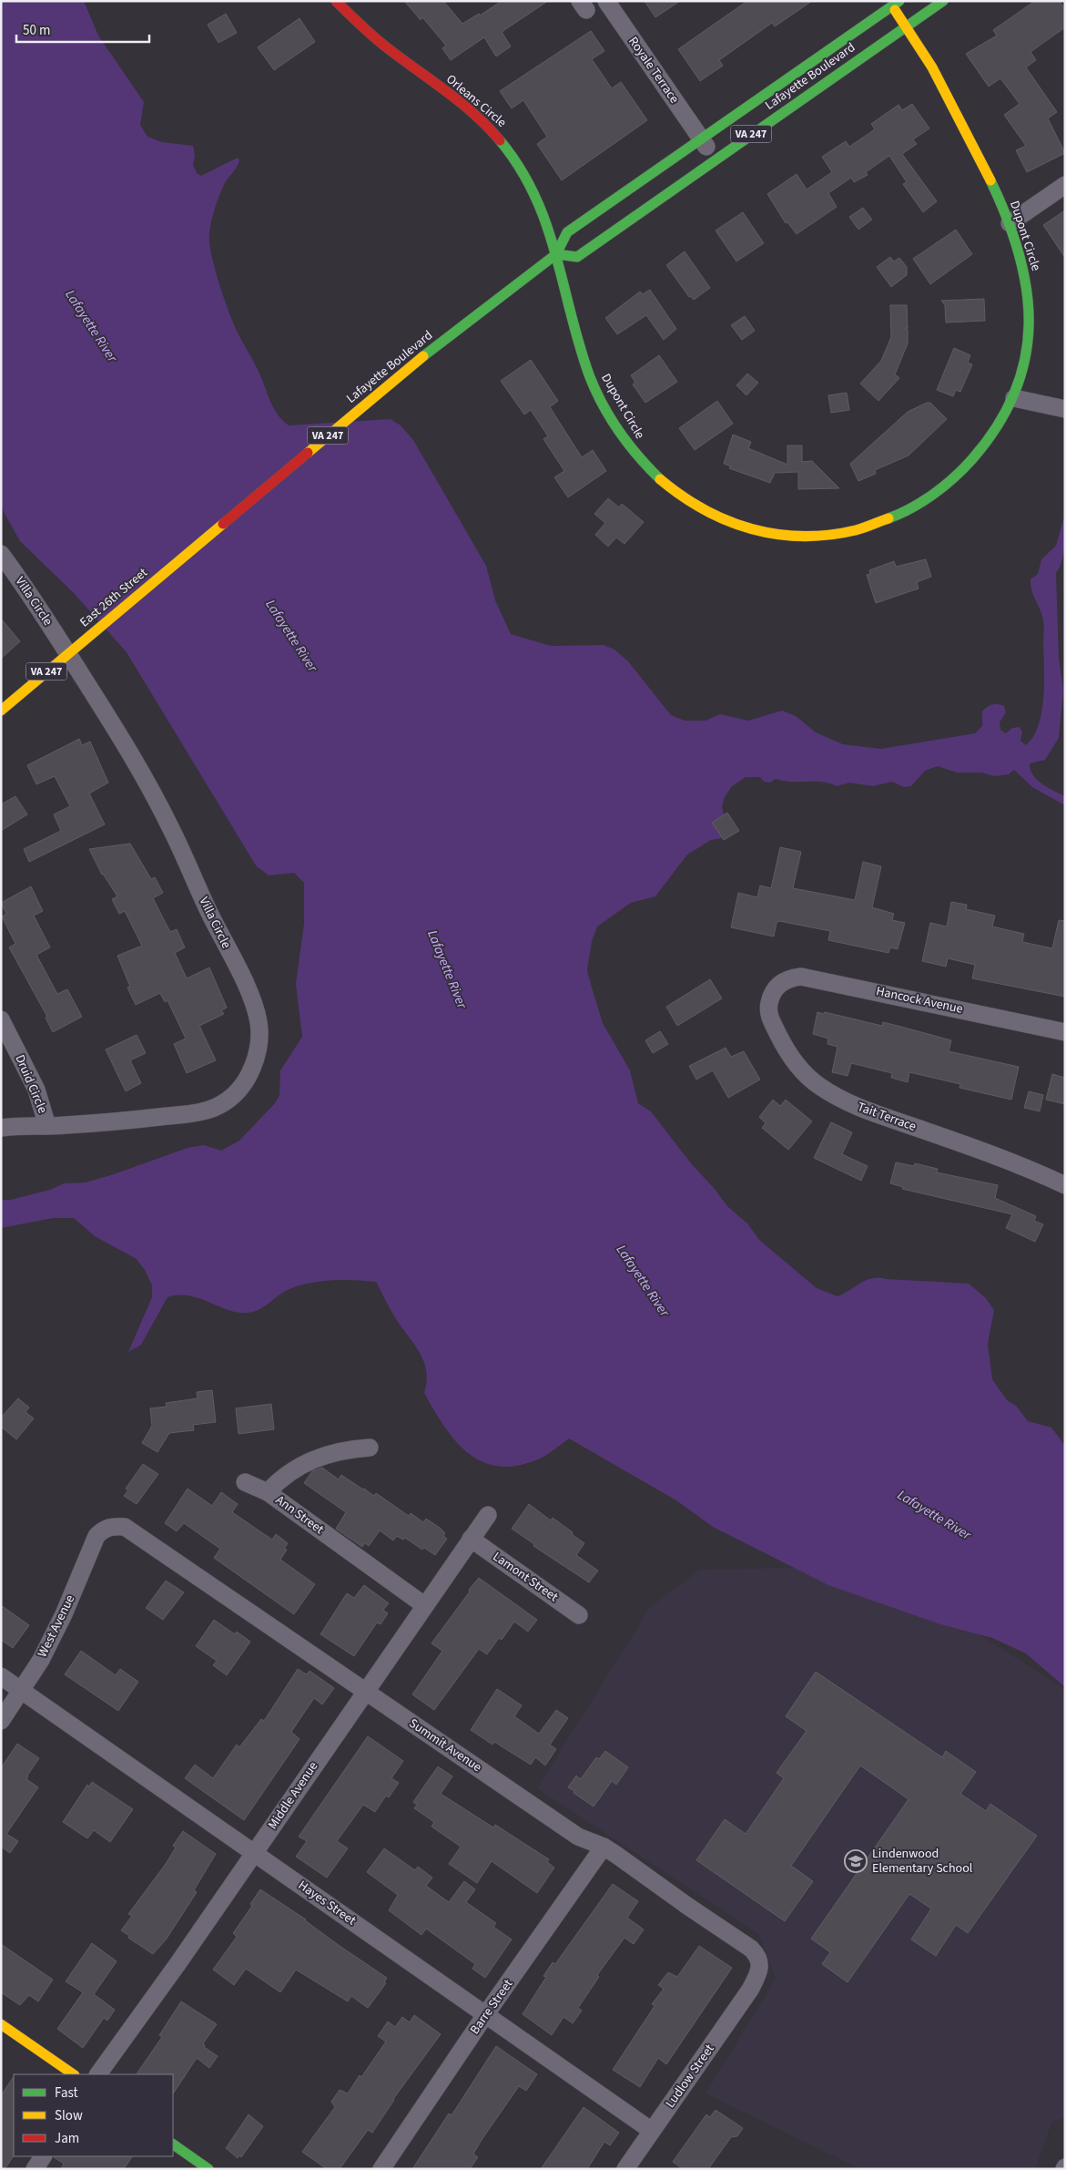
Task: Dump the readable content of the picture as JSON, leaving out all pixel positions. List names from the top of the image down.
{
  "streets": {
    "main road": [
      "Lafayette Boulevard",
      "Orleans Circle",
      "VA 247",
      "Dupont Circle",
      "East 26th Street"
    ],
    "street": [
      "Royale Terrace",
      "Villa Circle",
      "Hancock Avenue",
      "Druid Circle",
      "Tait Terrace",
      "Ann Street",
      "Lamont Street",
      "West Avenue",
      "Summit Avenue",
      "Middle Avenue",
      "Hayes Street",
      "Barre Street",
      "Ludlow Street"
    ]
  },
  "crossings": [
    ["Royale Terrace", "Lafayette Boulevard"],
    ["Lafayette Boulevard", "Orleans Circle"],
    ["Lafayette Boulevard", "Dupont Circle"],
    ["Lafayette Boulevard", "East 26th Street"],
    ["Orleans Circle", "Dupont Circle"],
    ["East 26th Street", "Villa Circle"],
    ["Villa Circle", "Druid Circle"],
    ["Hancock Avenue", "Tait Terrace"],
    ["Ann Street", "Middle Avenue"],
    ["Lamont Street", "Middle Avenue"],
    ["West Avenue", "Summit Avenue"],
    ["West Avenue", "Hayes Street"],
    ["Summit Avenue", "Middle Avenue"],
    ["Summit Avenue", "Barre Street"],
    ["Summit Avenue", "Ludlow Street"],
    ["Middle Avenue", "Hayes Street"],
    ["Hayes Street", "Barre Street"],
    ["Hayes Street", "Ludlow Street"]
  ],
  "water": ["Lafayette River"],
  "places": {
    "school or university": ["Lindenwood Elementary School"]
  },
  "legend": ["Fast", "Slow", "Jam"],
  "scale_bar": "50 m"
}
